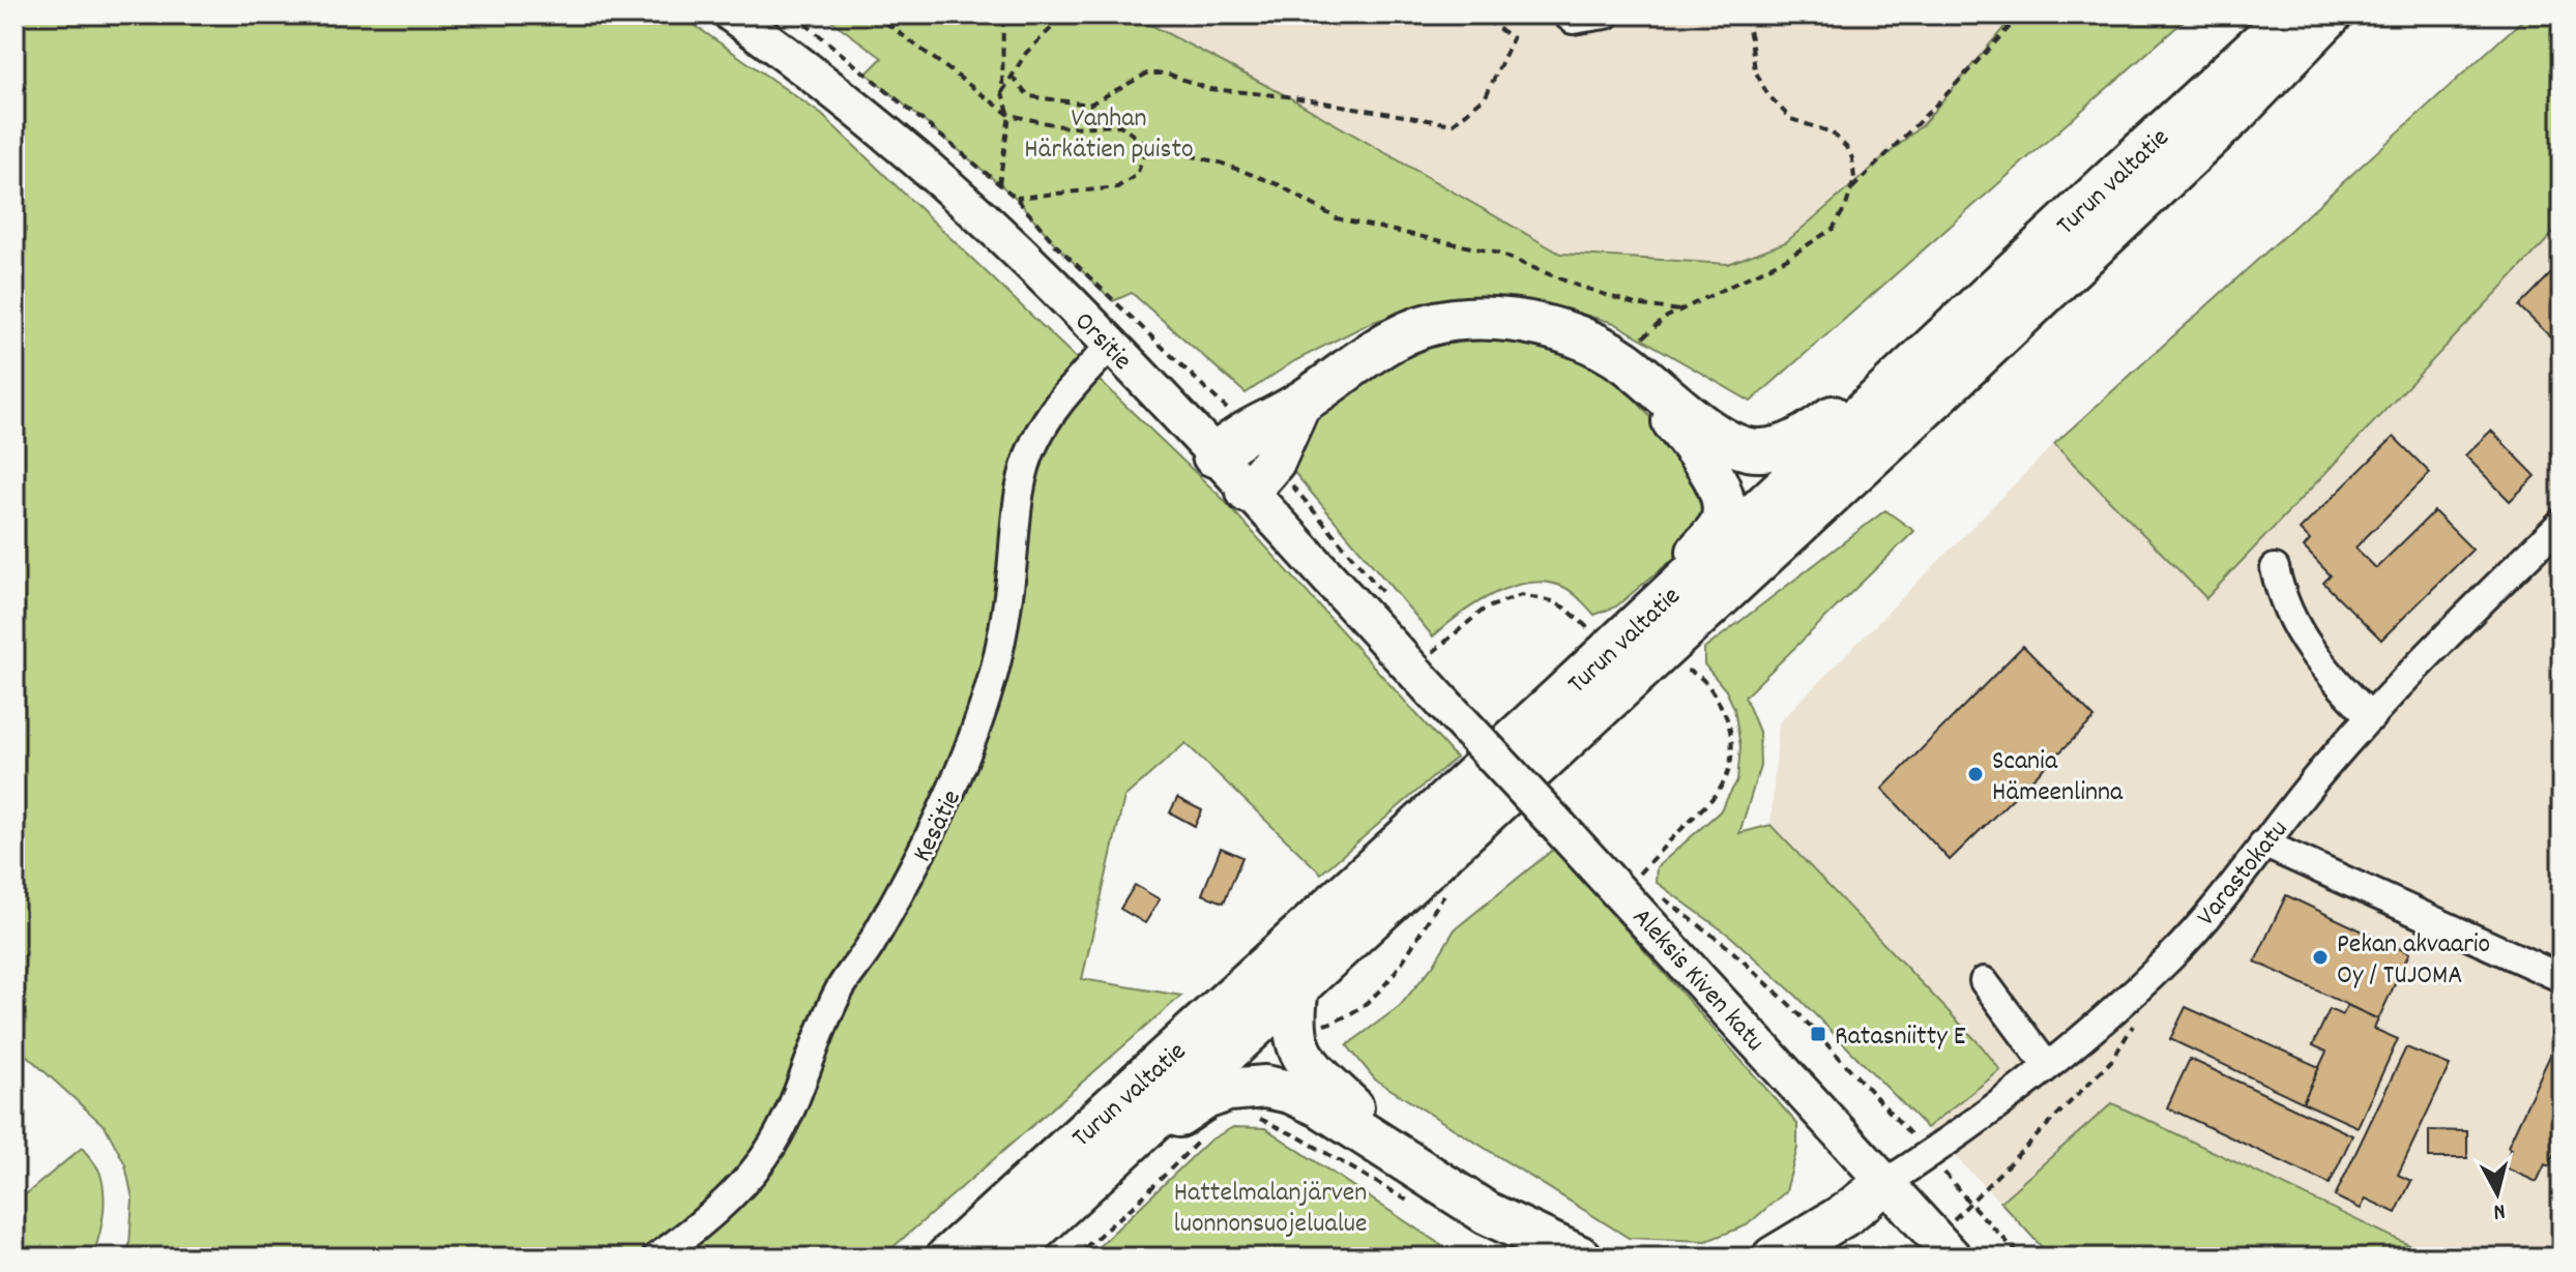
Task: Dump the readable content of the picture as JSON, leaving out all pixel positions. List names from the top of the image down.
{
  "streets": {
    "highway": ["Turun valtatie"],
    "main road": ["Orsitie", "Aleksis Kiven katu"],
    "street": ["Kesätie", "Varastokatu"]
  },
  "crossings": [
    ["Orsitie", "Kesätie"],
    ["Orsitie", "Aleksis Kiven katu"],
    ["Varastokatu", "Aleksis Kiven katu"]
  ],
  "parks": ["Vanhan Härkätien puisto", "Hattelmalanjärven luonnonsuojelualue"],
  "places": {
    "other": ["Scania Hämeenlinna", "Pekan akvaario Oy / TUJOMA"],
    "transit": ["Ratasniitty E"]
  },
  "north": "bottom"
}
